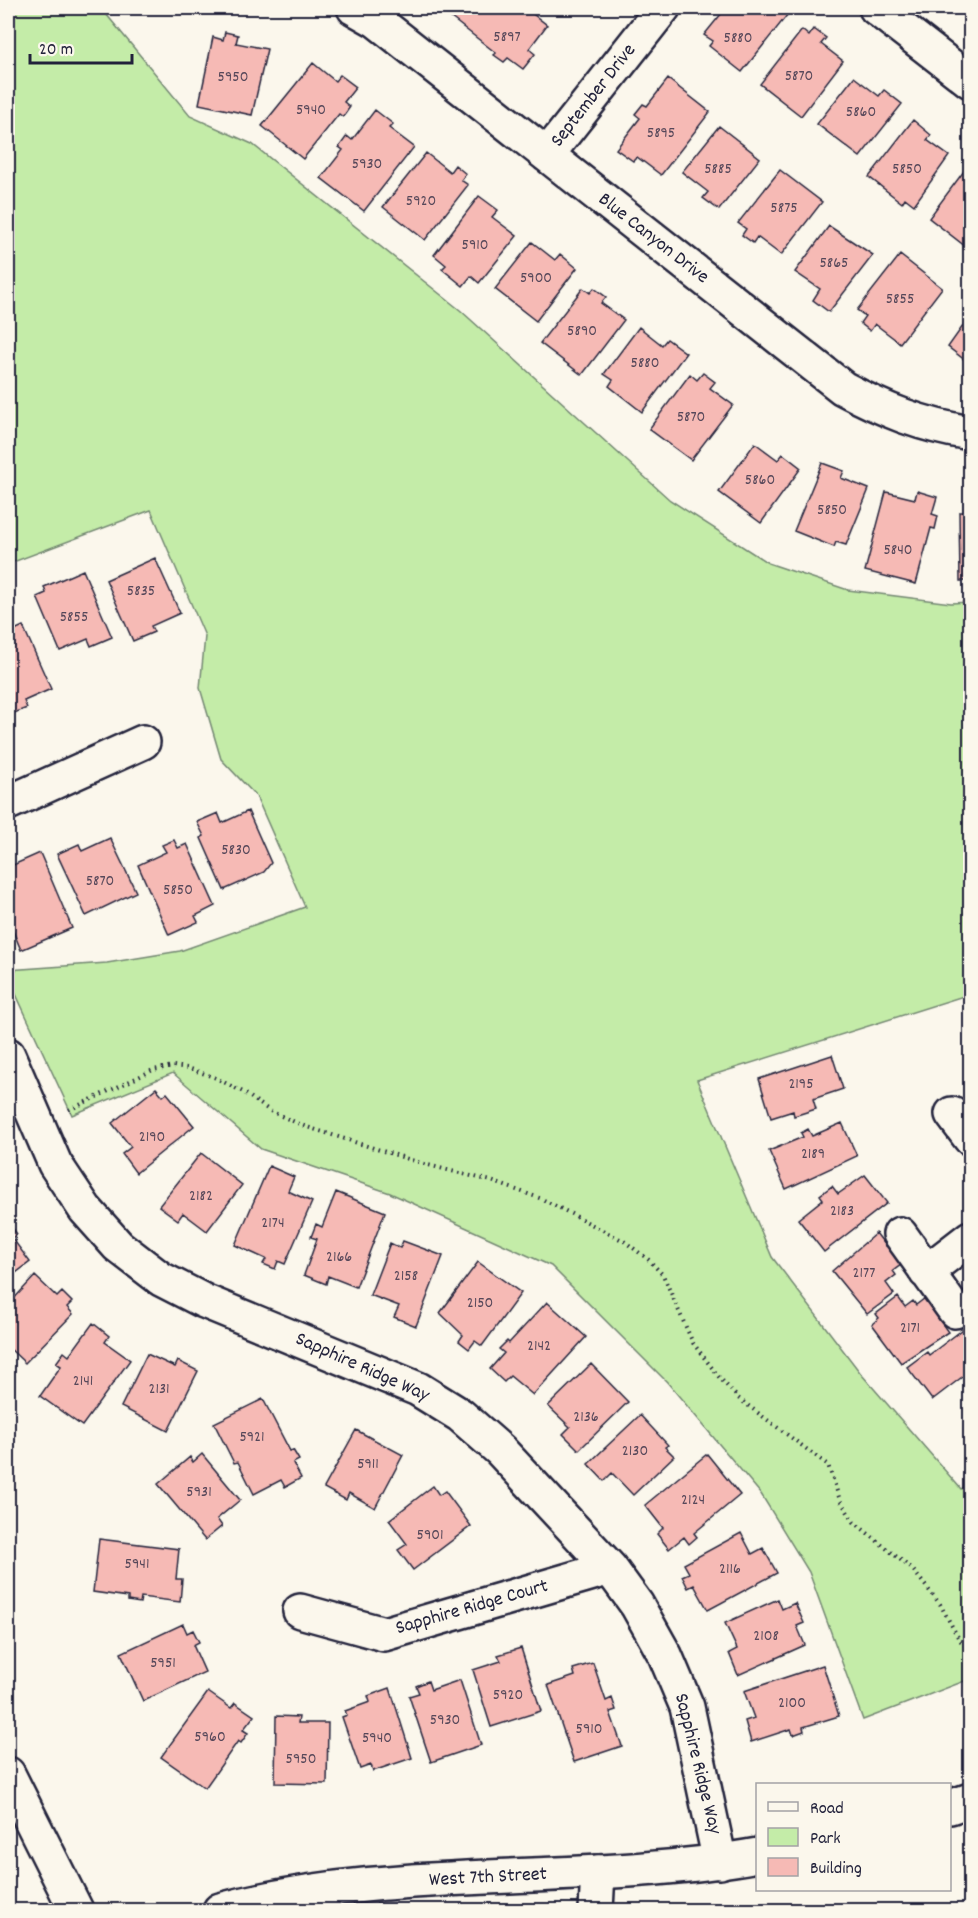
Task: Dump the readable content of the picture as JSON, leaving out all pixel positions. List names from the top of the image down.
{
  "streets": {
    "street": [
      "September Drive",
      "Blue Canyon Drive",
      "Sapphire Ridge Way",
      "Sapphire Ridge Court",
      "West 7th Street"
    ]
  },
  "crossings": [
    ["September Drive", "Blue Canyon Drive"],
    ["Sapphire Ridge Way", "Sapphire Ridge Court"],
    ["Sapphire Ridge Way", "West 7th Street"]
  ],
  "house_numbers": [
    "5897",
    "5880",
    "5870",
    "5950",
    "5940",
    "5860",
    "5895",
    "5930",
    "5885",
    "5850",
    "5920",
    "5875",
    "5910",
    "5865",
    "5900",
    "5855",
    "5890",
    "5880",
    "5870",
    "5860",
    "5850",
    "5840",
    "5835",
    "5855",
    "5830",
    "5870",
    "5850",
    "2195",
    "2190",
    "2189",
    "2182",
    "2183",
    "2174",
    "2166",
    "2177",
    "2158",
    "2150",
    "2171",
    "2142",
    "2141",
    "2131",
    "2136",
    "5921",
    "2130",
    "5911",
    "5931",
    "2124",
    "5901",
    "5941",
    "2116",
    "2108",
    "5951",
    "5920",
    "2100",
    "5930",
    "5910",
    "5960",
    "5940",
    "5950"
  ],
  "legend": ["Road", "Park", "Building"],
  "scale_bar": "20 m"
}
